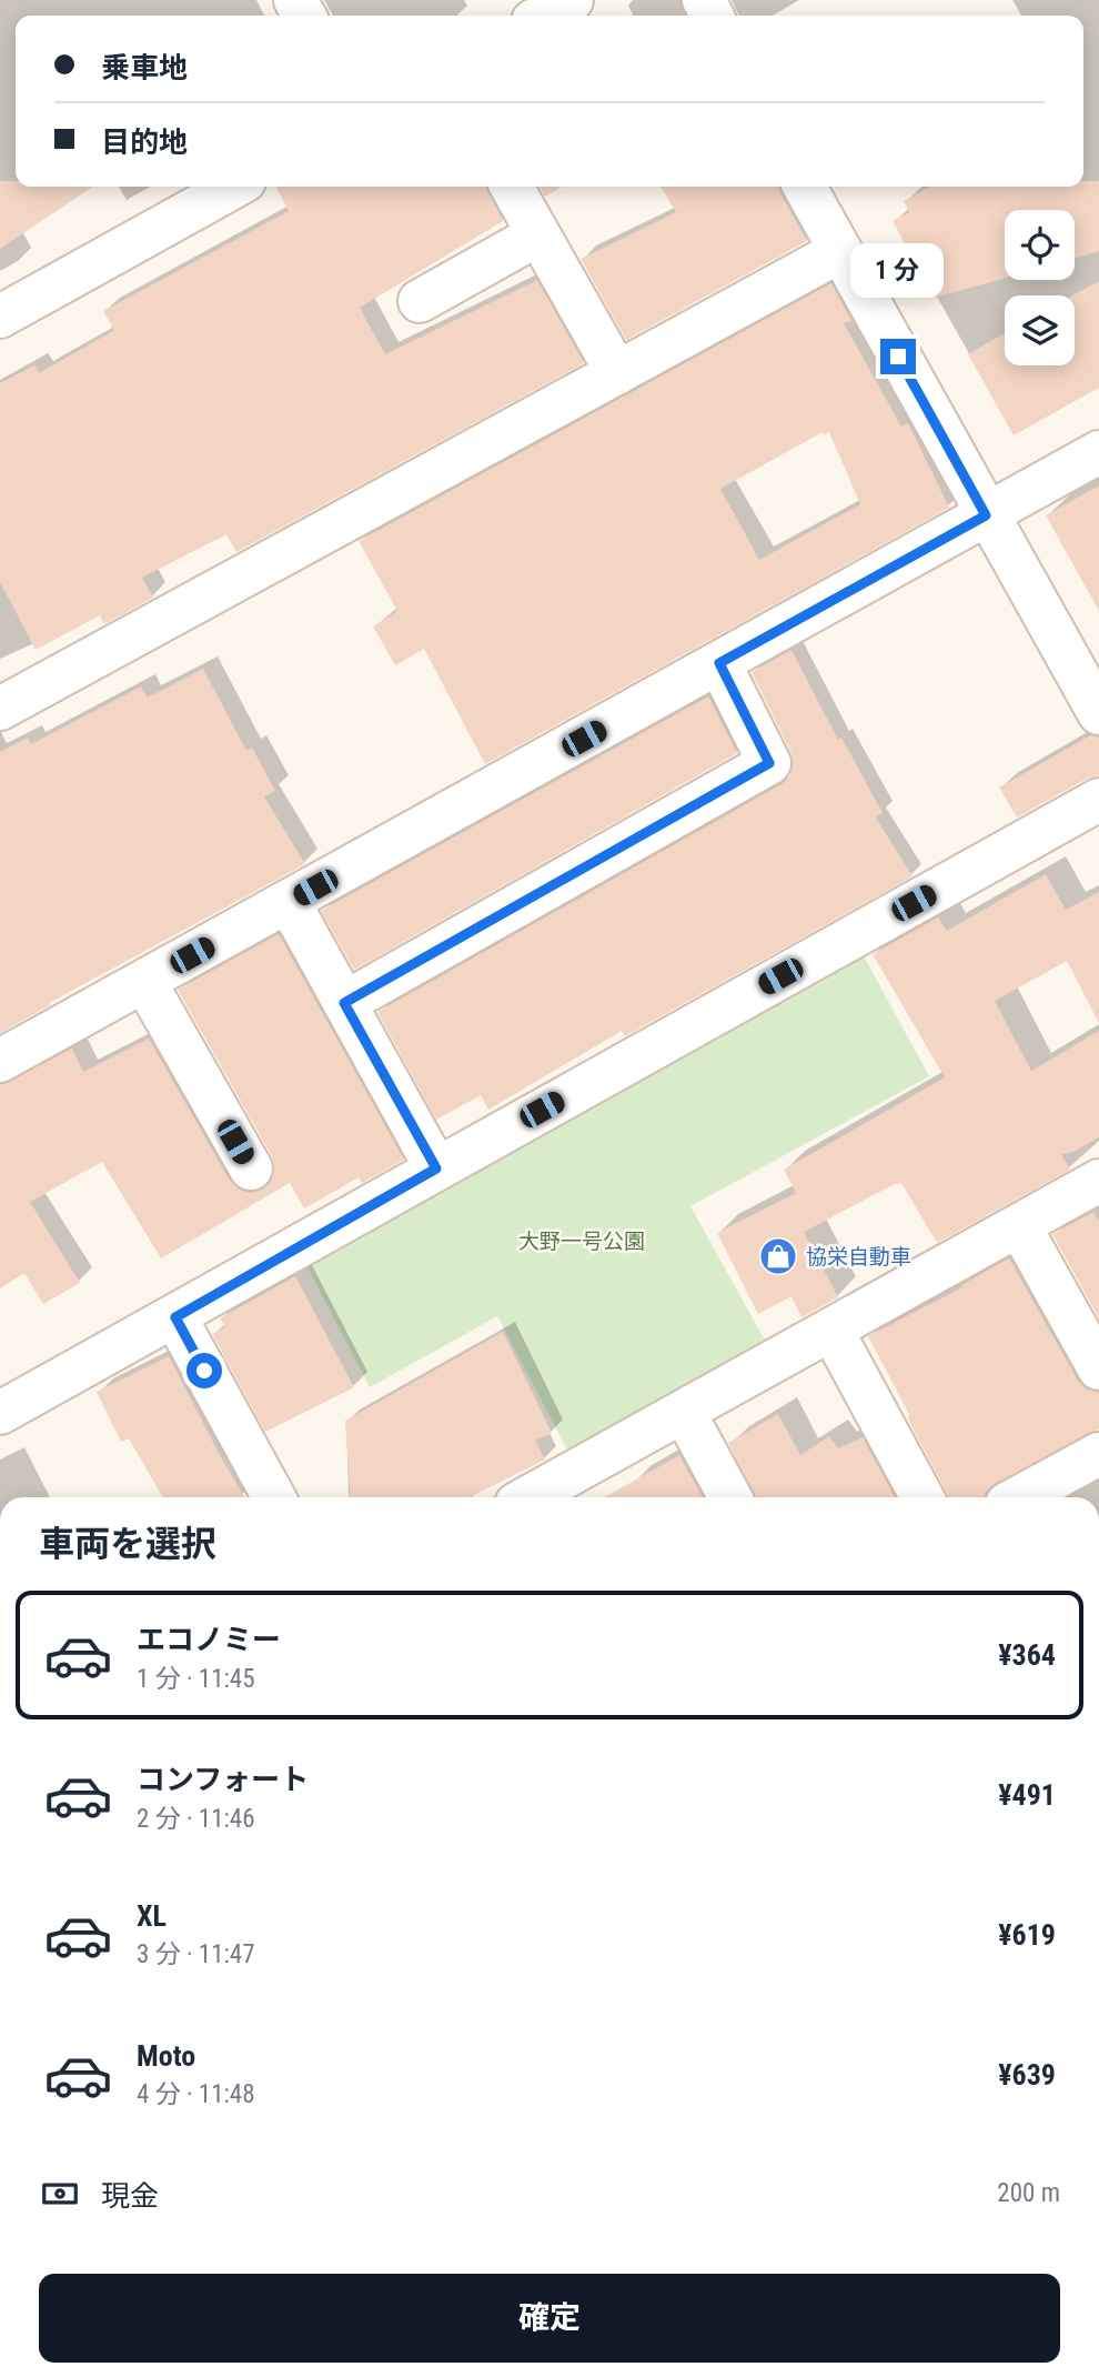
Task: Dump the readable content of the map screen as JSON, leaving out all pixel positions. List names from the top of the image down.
{
  "parks": ["大野一号公園"],
  "places": {
    "shop": ["協栄自動車"]
  },
  "page": {
    "banner": ["乗車地", "目的地"],
    "bubble": "1 分",
    "heading": "車両を選択",
    "list": [
      {
        "name": "エコノミー",
        "note": "1 分 · 11:45",
        "value": "¥364"
      },
      {
        "name": "コンフォート",
        "note": "2 分 · 11:46",
        "value": "¥491"
      },
      {
        "name": "XL",
        "note": "3 分 · 11:47",
        "value": "¥619"
      },
      {
        "name": "Moto",
        "note": "4 分 · 11:48",
        "value": "¥639"
      }
    ],
    "pay": ["現金", "200 m"],
    "buttons": "確定"
  }
}
